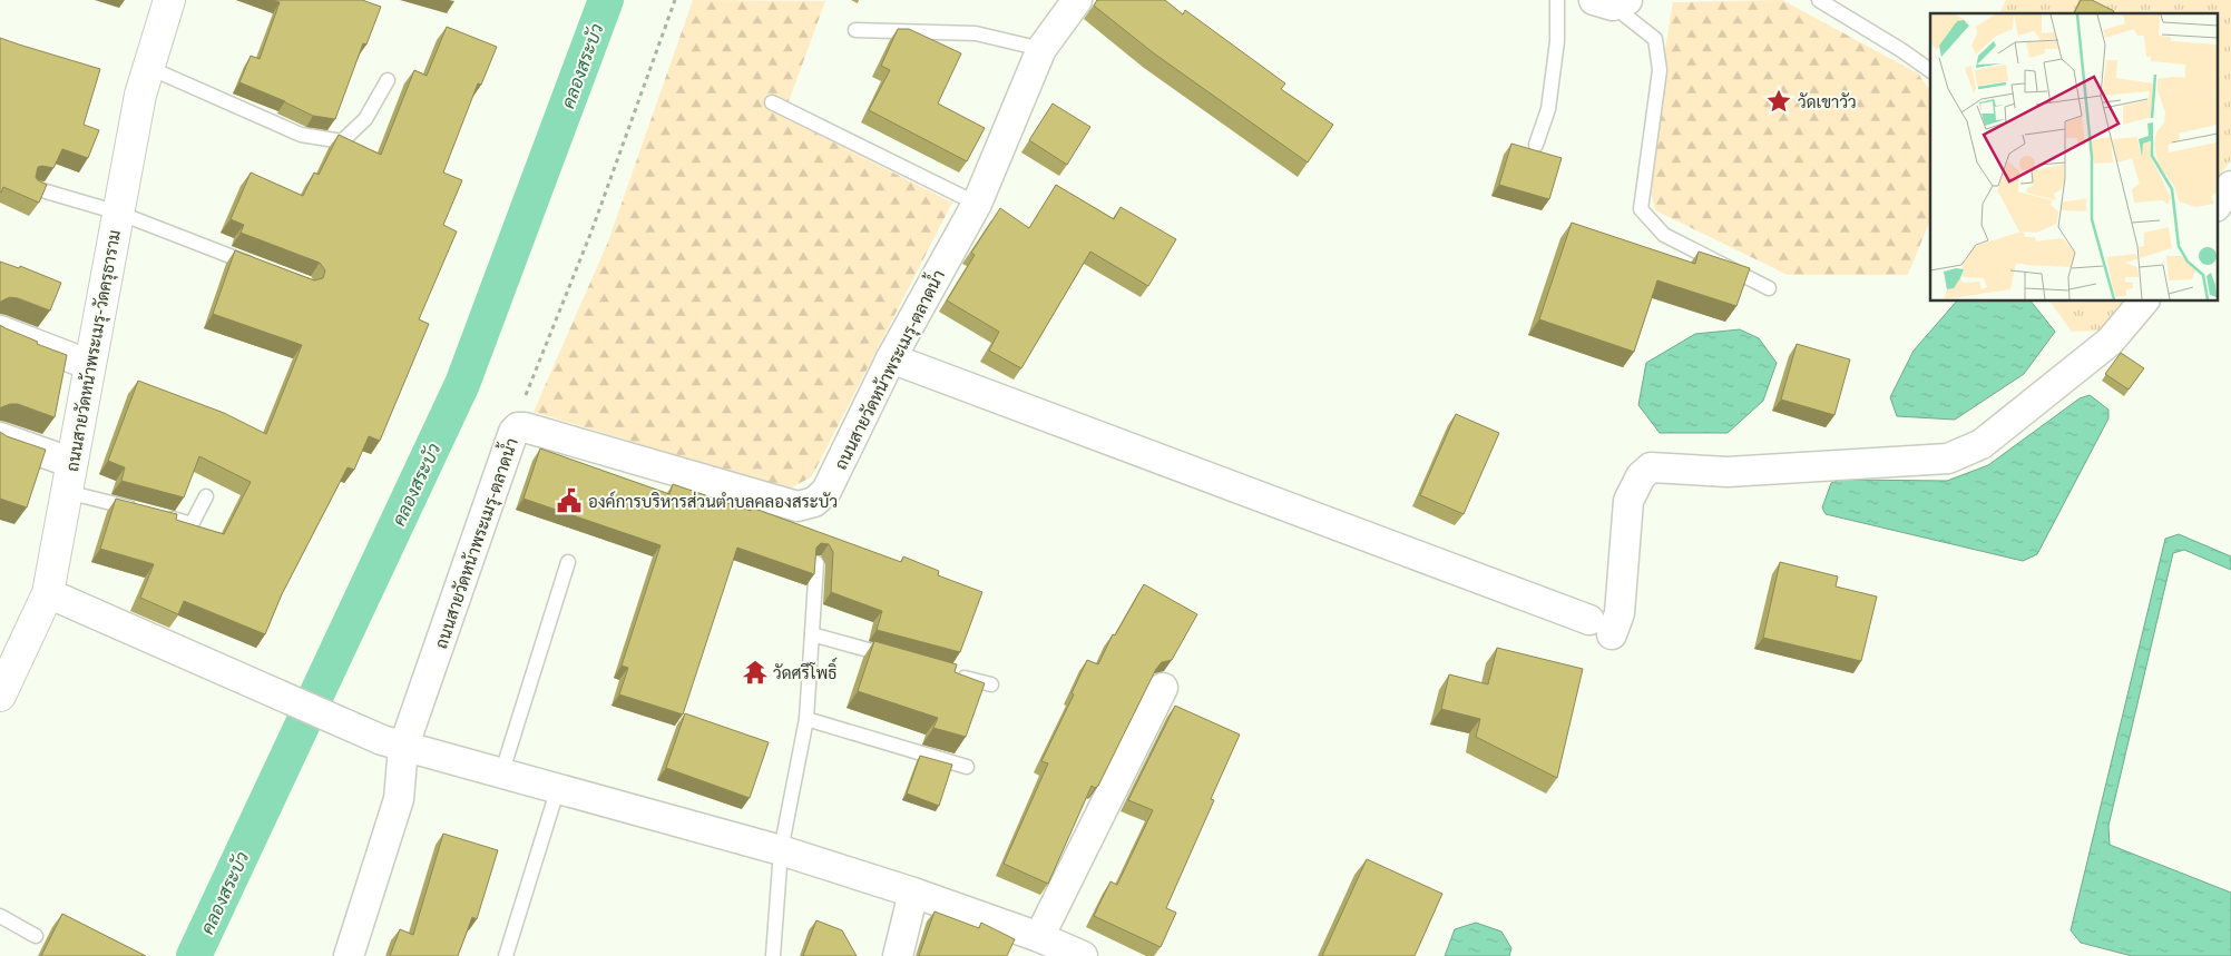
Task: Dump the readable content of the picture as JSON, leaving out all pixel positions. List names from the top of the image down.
{
  "streets": {
    "street": ["ถนนสายวัดหน้าพระเมรุ-วัดครุธาราม", "ถนนสายวัดหน้าพระเมรุ-ตลาดน้ำ"]
  },
  "water": ["คลองสระบัว"],
  "places": {
    "place": ["วัดเขาวัว"],
    "public building": ["องค์การบริหารส่วนตำบลคลองสระบัว"],
    "temple": ["วัดศรีโพธิ์"]
  }
}
